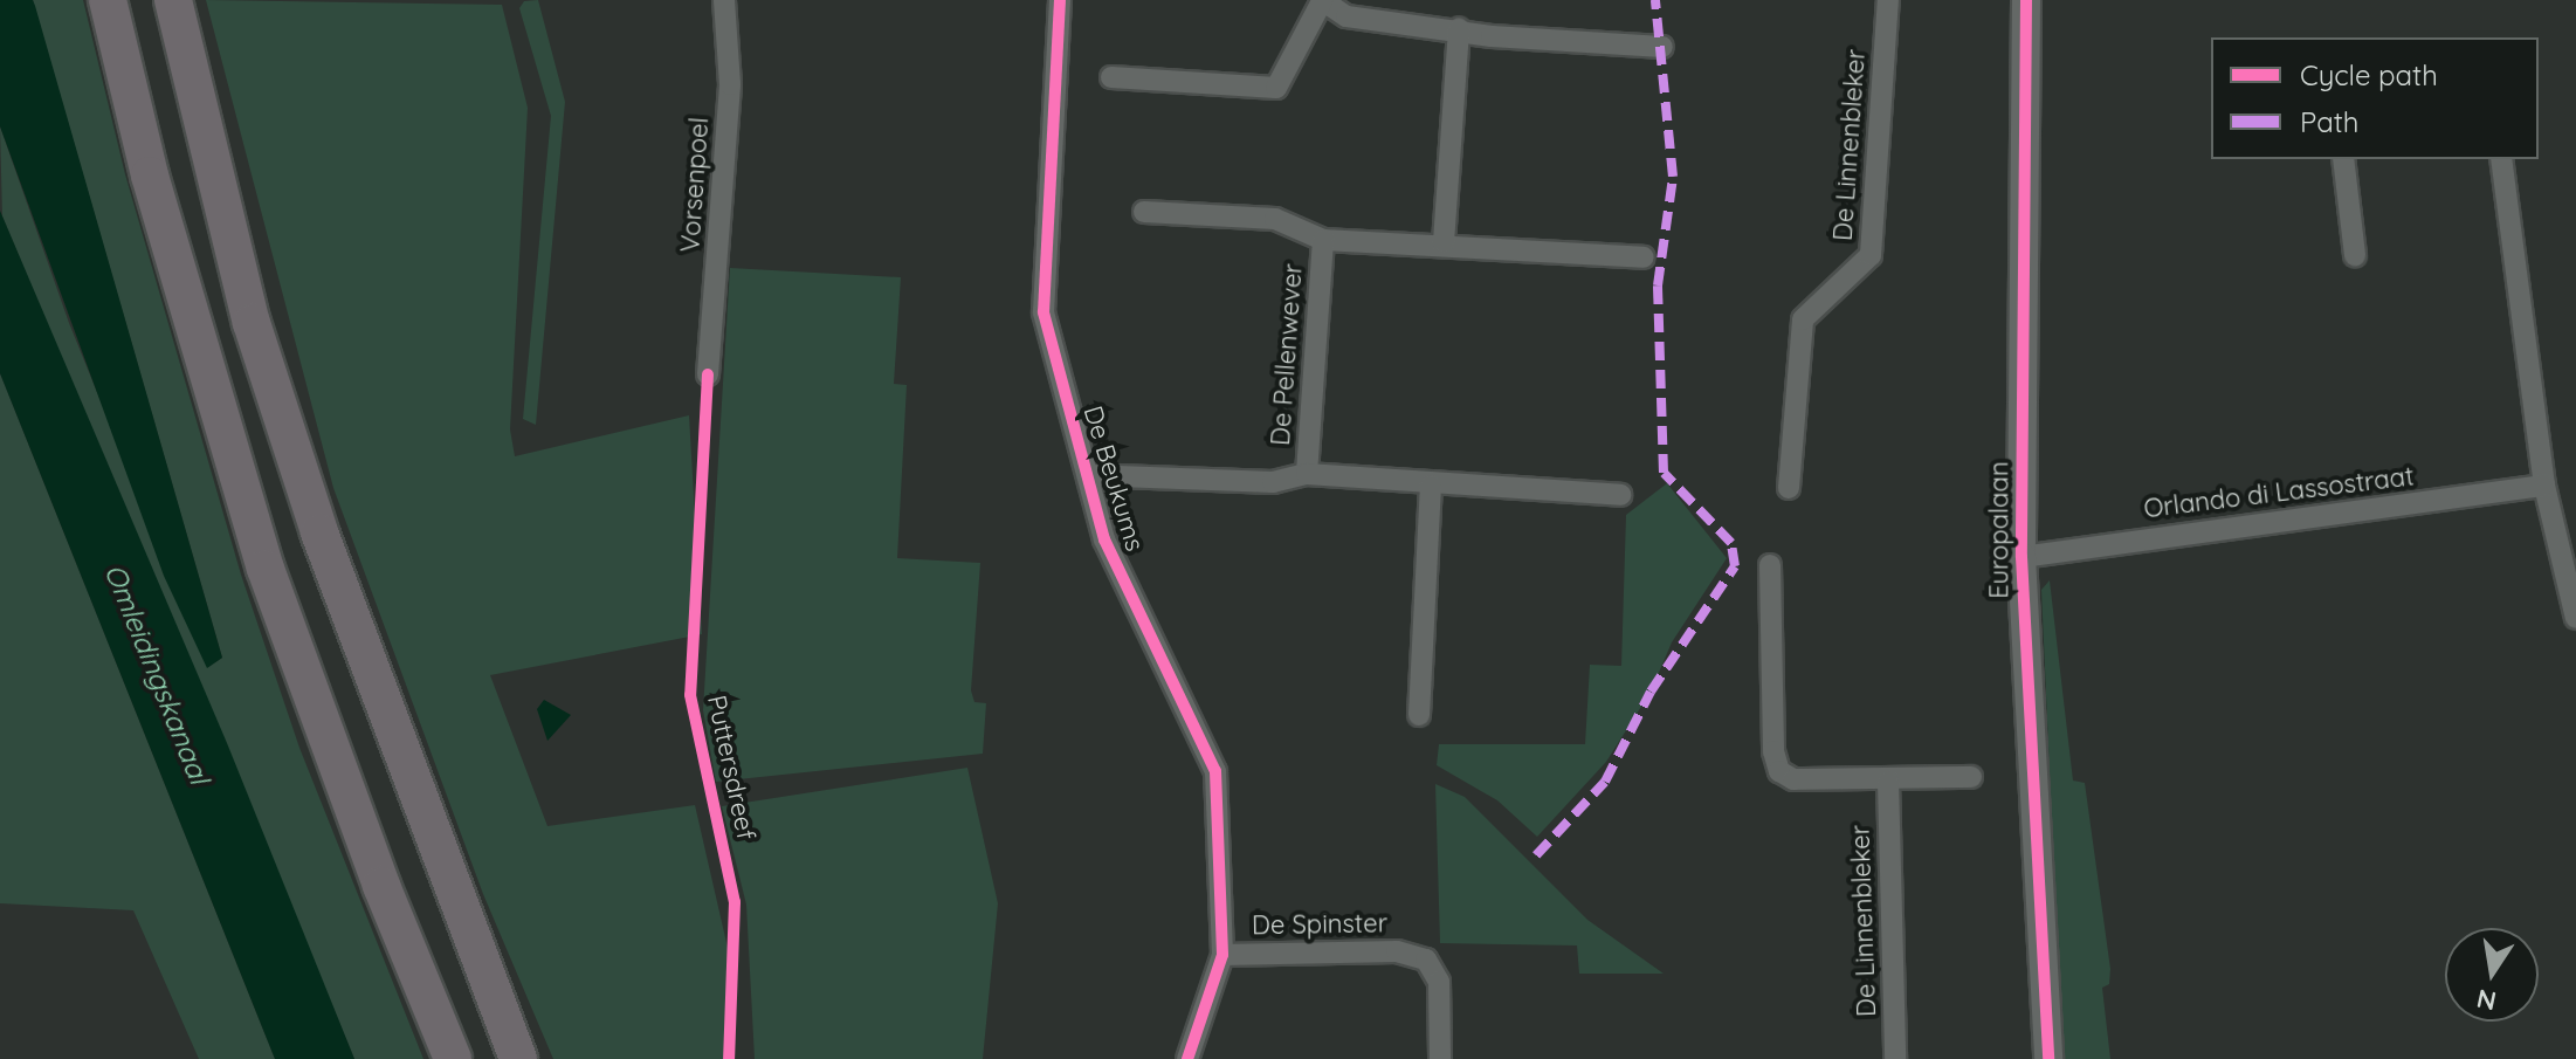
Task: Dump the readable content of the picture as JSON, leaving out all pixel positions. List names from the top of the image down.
{
  "streets": {
    "street": [
      "De Linnenbleker",
      "Vorsenpoel",
      "De Pellenwever",
      "De Beukums",
      "Orlando di Lassostraat",
      "Europalaan",
      "De Spinster"
    ],
    "cycle path": ["Puttersdreef"]
  },
  "crossings": [
    ["De Pellenwever", "De Beukums"],
    ["De Beukums", "De Spinster"],
    ["Orlando di Lassostraat", "Europalaan"]
  ],
  "water": ["Omleidingskanaal"],
  "legend": ["Cycle path", "Path"],
  "north": "bottom"
}
